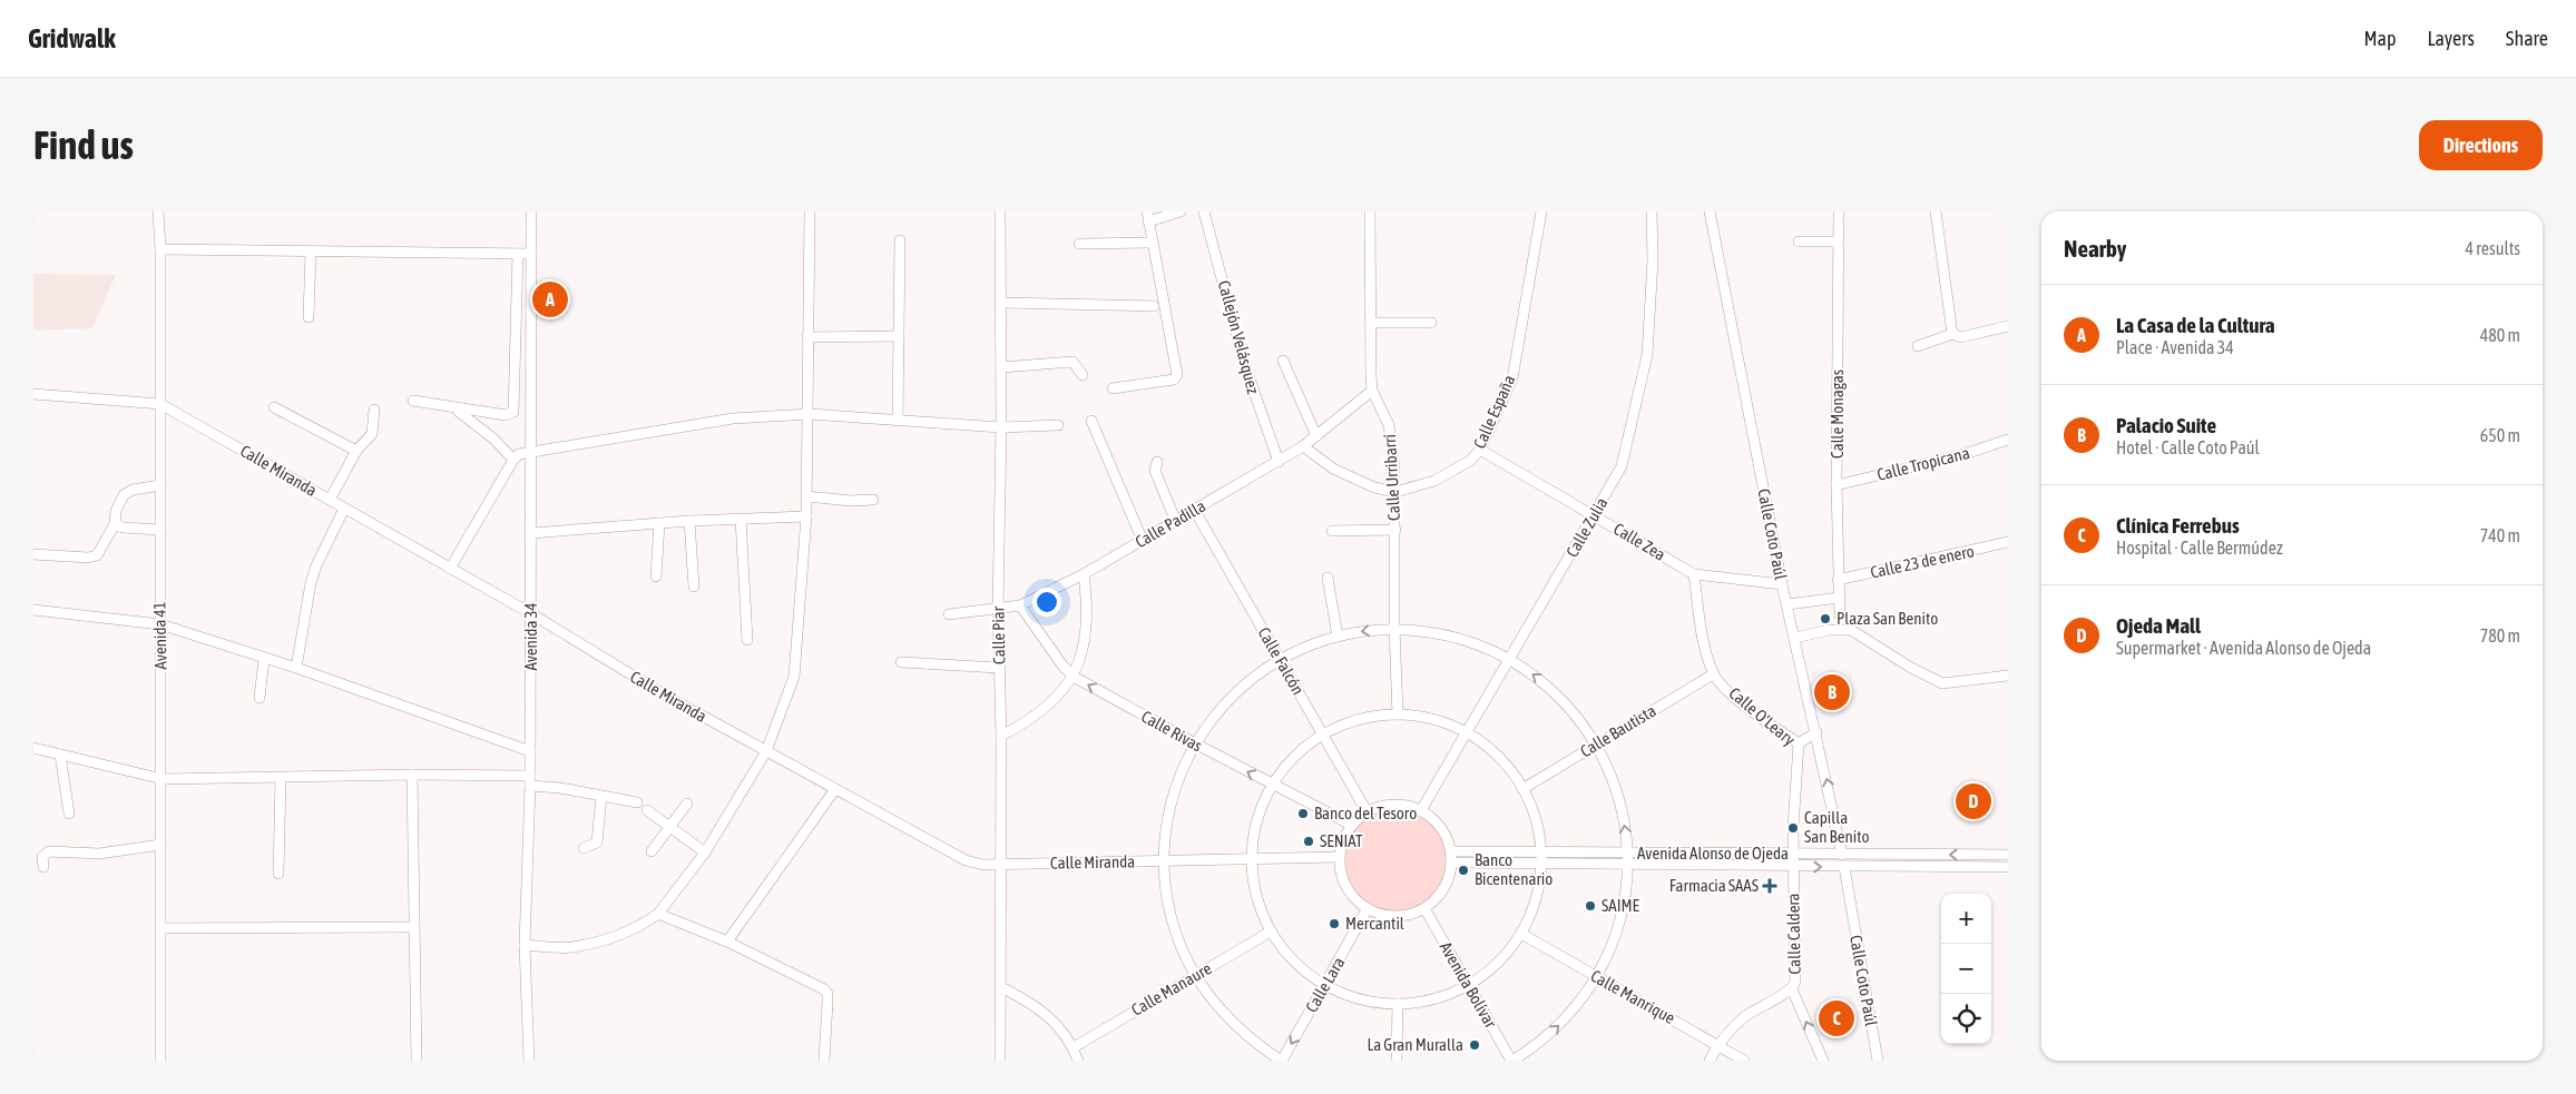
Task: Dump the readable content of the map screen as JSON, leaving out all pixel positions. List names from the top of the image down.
{
  "streets": {
    "street": [
      "Callejón Velásquez",
      "Calle España",
      "Calle Monagas",
      "Calle Tropicana",
      "Calle Miranda",
      "Calle Urribarrí",
      "Calle Padilla",
      "Calle Zulia",
      "Calle Coto Paúl",
      "Calle Zea",
      "Calle 23 de enero",
      "Avenida 41",
      "Calle Piar",
      "Avenida 34",
      "Calle Falcón",
      "Calle O'Leary",
      "Calle Rivas",
      "Calle Bautista",
      "Avenida Alonso de Ojeda",
      "Calle Caldera",
      "Calle Lara",
      "Avenida Bolívar",
      "Calle Manaure",
      "Calle Manrique"
    ]
  },
  "crossings": [
    ["Callejón Velásquez", "Calle Padilla"],
    ["Calle España", "Calle Urribarrí"],
    ["Calle España", "Calle Zea"],
    ["Calle Monagas", "Calle Tropicana"],
    ["Calle Monagas", "Calle 23 de enero"],
    ["Calle Miranda", "Calle Zulia"],
    ["Calle Miranda", "Avenida 41"],
    ["Calle Miranda", "Calle Piar"],
    ["Calle Miranda", "Avenida 34"],
    ["Calle Miranda", "Calle Falcón"],
    ["Calle Miranda", "Calle Rivas"],
    ["Calle Miranda", "Avenida Alonso de Ojeda"],
    ["Calle Miranda", "Calle Lara"],
    ["Calle Miranda", "Avenida Bolívar"],
    ["Calle Urribarrí", "Calle Padilla"],
    ["Calle Padilla", "Calle Piar"],
    ["Calle Padilla", "Calle Falcón"],
    ["Calle Padilla", "Calle Rivas"],
    ["Calle Zulia", "Calle Zea"],
    ["Calle Zulia", "Calle Falcón"],
    ["Calle Zulia", "Calle Rivas"],
    ["Calle Zulia", "Avenida Alonso de Ojeda"],
    ["Calle Zulia", "Calle Lara"],
    ["Calle Zulia", "Avenida Bolívar"],
    ["Calle Coto Paúl", "Calle Zea"],
    ["Calle Coto Paúl", "Avenida Alonso de Ojeda"],
    ["Calle Zea", "Calle O'Leary"],
    ["Calle Falcón", "Calle Rivas"],
    ["Calle Falcón", "Avenida Alonso de Ojeda"],
    ["Calle Falcón", "Calle Lara"],
    ["Calle Falcón", "Avenida Bolívar"],
    ["Calle O'Leary", "Calle Bautista"],
    ["Calle O'Leary", "Avenida Alonso de Ojeda"],
    ["Calle O'Leary", "Calle Caldera"],
    ["Calle Rivas", "Avenida Alonso de Ojeda"],
    ["Calle Rivas", "Calle Lara"],
    ["Calle Rivas", "Avenida Bolívar"],
    ["Avenida Alonso de Ojeda", "Calle Caldera"],
    ["Avenida Alonso de Ojeda", "Calle Lara"],
    ["Avenida Alonso de Ojeda", "Avenida Bolívar"],
    ["Calle Caldera", "Calle Manrique"],
    ["Calle Lara", "Avenida Bolívar"]
  ],
  "one_way": ["Calle Rivas", "Calle Lara"],
  "places": {
    "other": [
      "Plaza San Benito",
      "Banco del Tesoro",
      "Capilla San Benito",
      "SENIAT",
      "Banco Bicentenario",
      "SAIME",
      "Mercantil",
      "La Gran Muralla"
    ],
    "health": ["Farmacia SAAS"]
  },
  "page": {
    "header": "Gridwalk",
    "nav": ["Map", "Layers", "Share"],
    "buttons": "Directions",
    "title": "Find us",
    "heading": ["Nearby", "4 results"],
    "pins": [
      "A",
      "B",
      "D",
      "C"
    ],
    "list": [
      {
        "mark": "A",
        "name": "La Casa de la Cultura",
        "note": "Place · Avenida 34",
        "value": "480 m"
      },
      {
        "mark": "B",
        "name": "Palacio Suite",
        "note": "Hotel · Calle Coto Paúl",
        "value": "650 m"
      },
      {
        "mark": "C",
        "name": "Clínica Ferrebus",
        "note": "Hospital · Calle Bermúdez",
        "value": "740 m"
      },
      {
        "mark": "D",
        "name": "Ojeda Mall",
        "note": "Supermarket · Avenida Alonso de Ojeda",
        "value": "780 m"
      }
    ],
    "map_buttons": ["+", "−"]
  }
}
